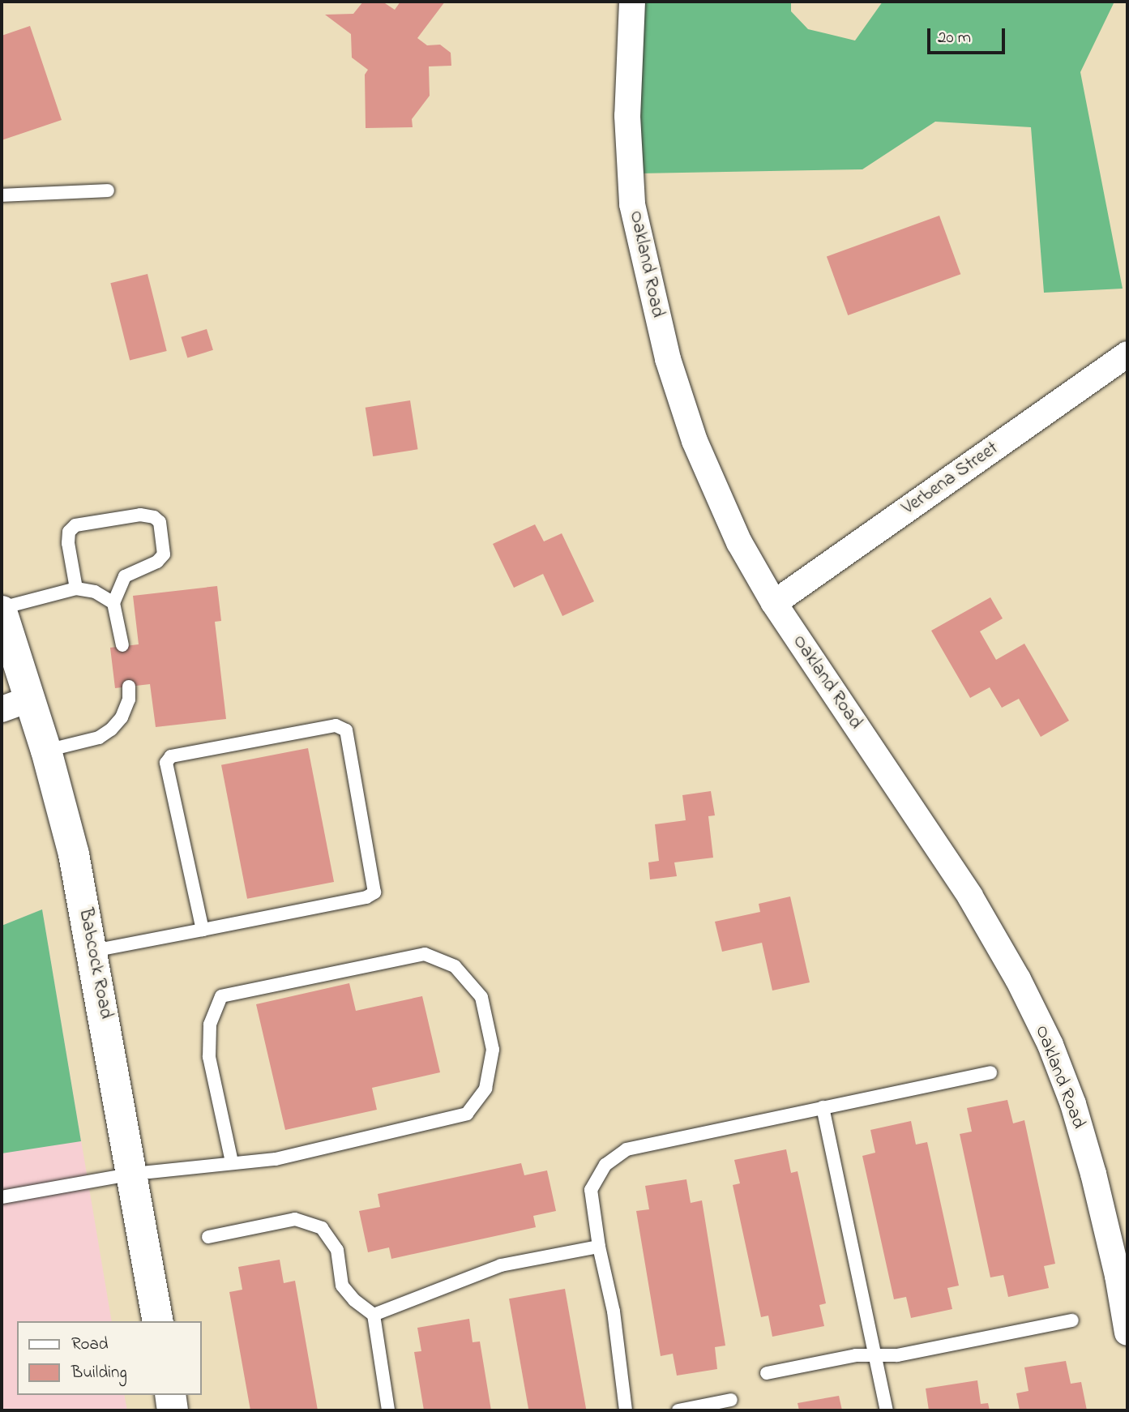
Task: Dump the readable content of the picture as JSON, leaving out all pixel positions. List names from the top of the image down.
{
  "streets": {
    "main road": ["Babcock Road"],
    "street": ["Oakland Road", "Verbena Street"]
  },
  "crossings": [
    ["Oakland Road", "Verbena Street"]
  ],
  "legend": ["Road", "Building"],
  "scale_bar": "20 m"
}
